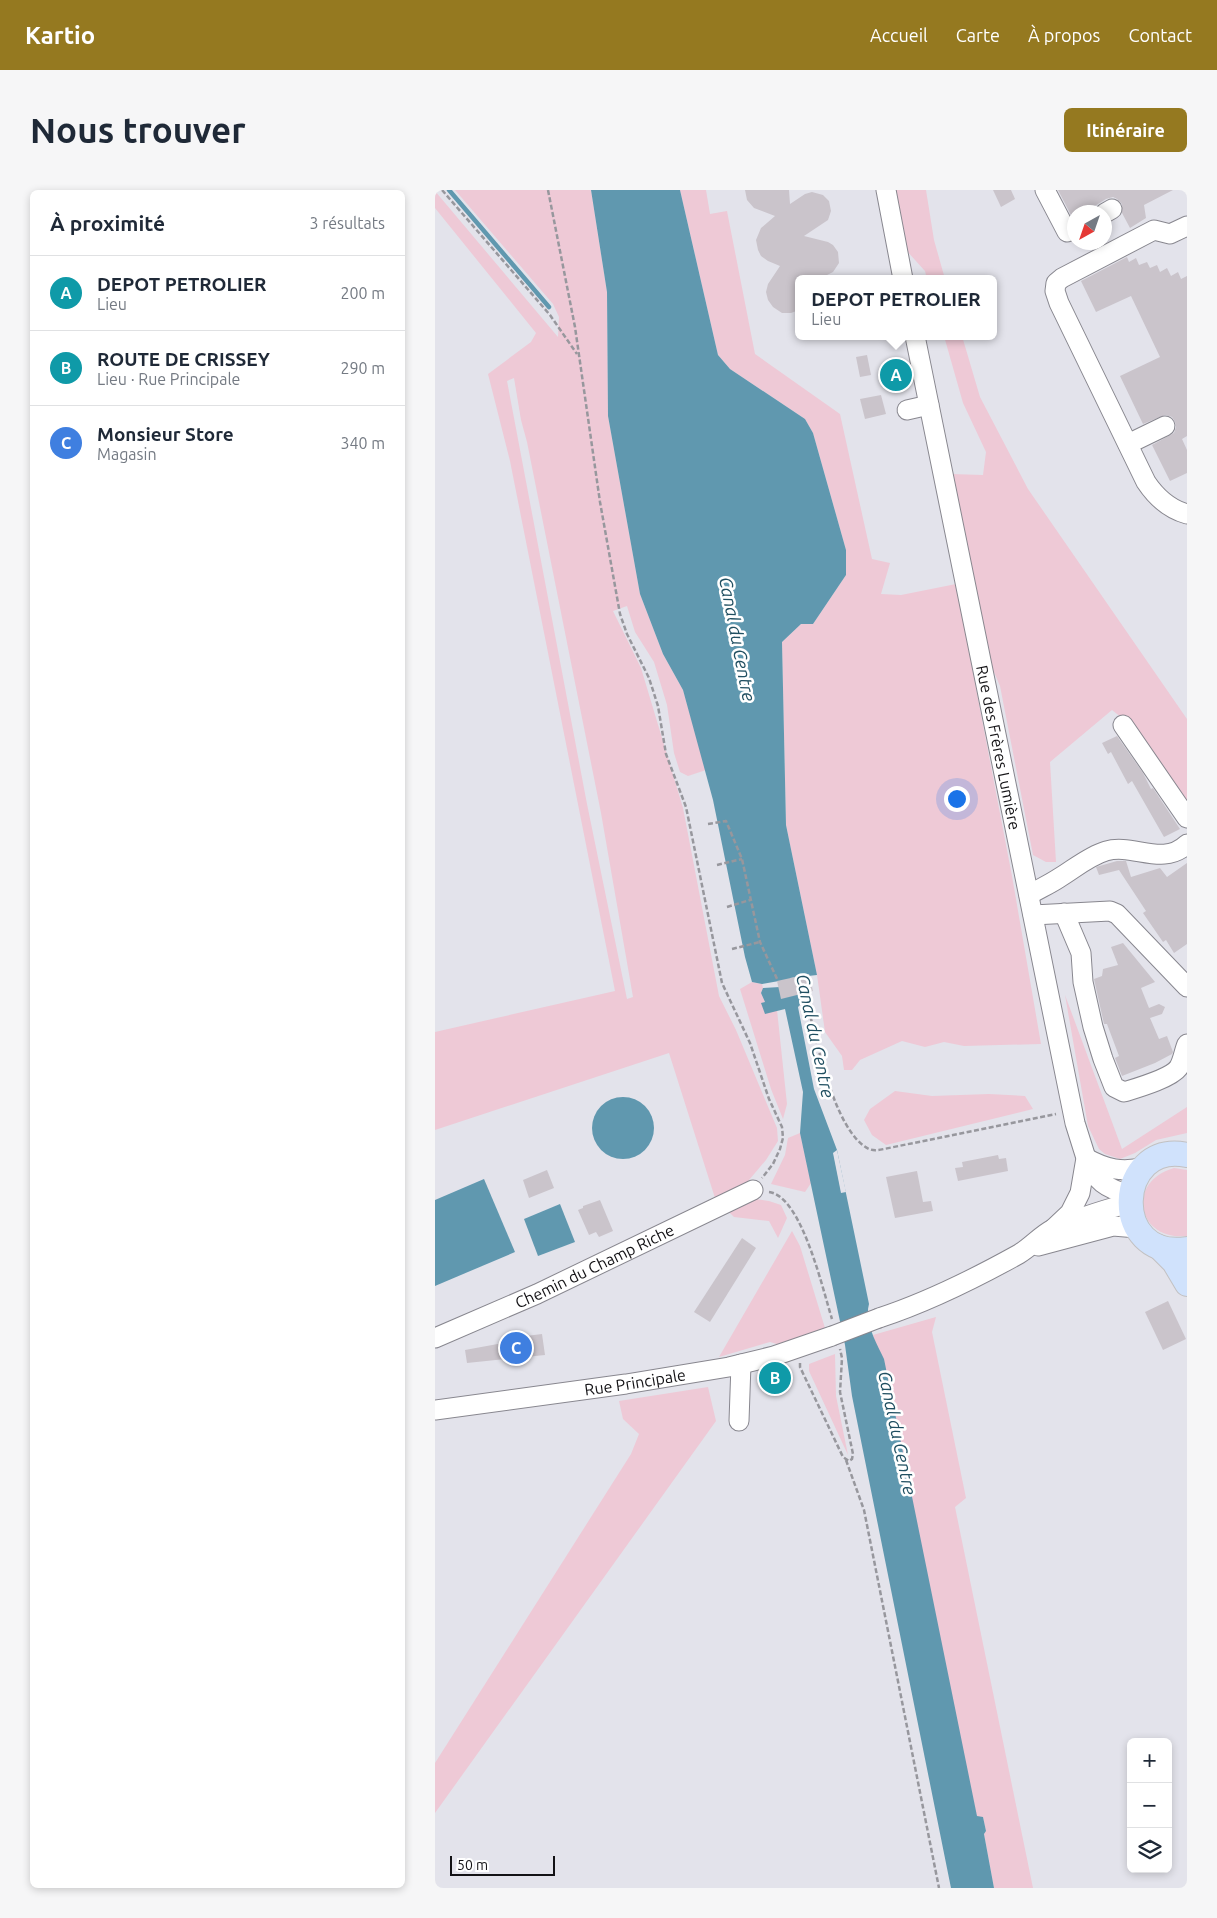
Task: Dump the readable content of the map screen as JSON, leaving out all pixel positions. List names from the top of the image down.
{
  "streets": {
    "street": ["Rue des Frères Lumière", "Chemin du Champ Riche", "Rue Principale"]
  },
  "water": ["Canal du Centre"],
  "scale_bar": "50 m",
  "north": "bottom left",
  "page": {
    "header": "Kartio",
    "nav": [
      "Accueil",
      "Carte",
      "À propos",
      "Contact"
    ],
    "buttons": "Itinéraire",
    "title": "Nous trouver",
    "heading": ["À proximité", "3 résultats"],
    "list": [
      {
        "mark": "A",
        "name": "DEPOT PETROLIER",
        "note": "Lieu",
        "value": "200 m"
      },
      {
        "mark": "B",
        "name": "ROUTE DE CRISSEY",
        "note": "Lieu · Rue Principale",
        "value": "290 m"
      },
      {
        "mark": "C",
        "name": "Monsieur Store",
        "note": "Magasin",
        "value": "340 m"
      }
    ],
    "popup": ["DEPOT PETROLIER", "Lieu"],
    "pins": ["A", "C", "B"],
    "map_buttons": ["+", "−"],
    "scale": "50 m"
  }
}
